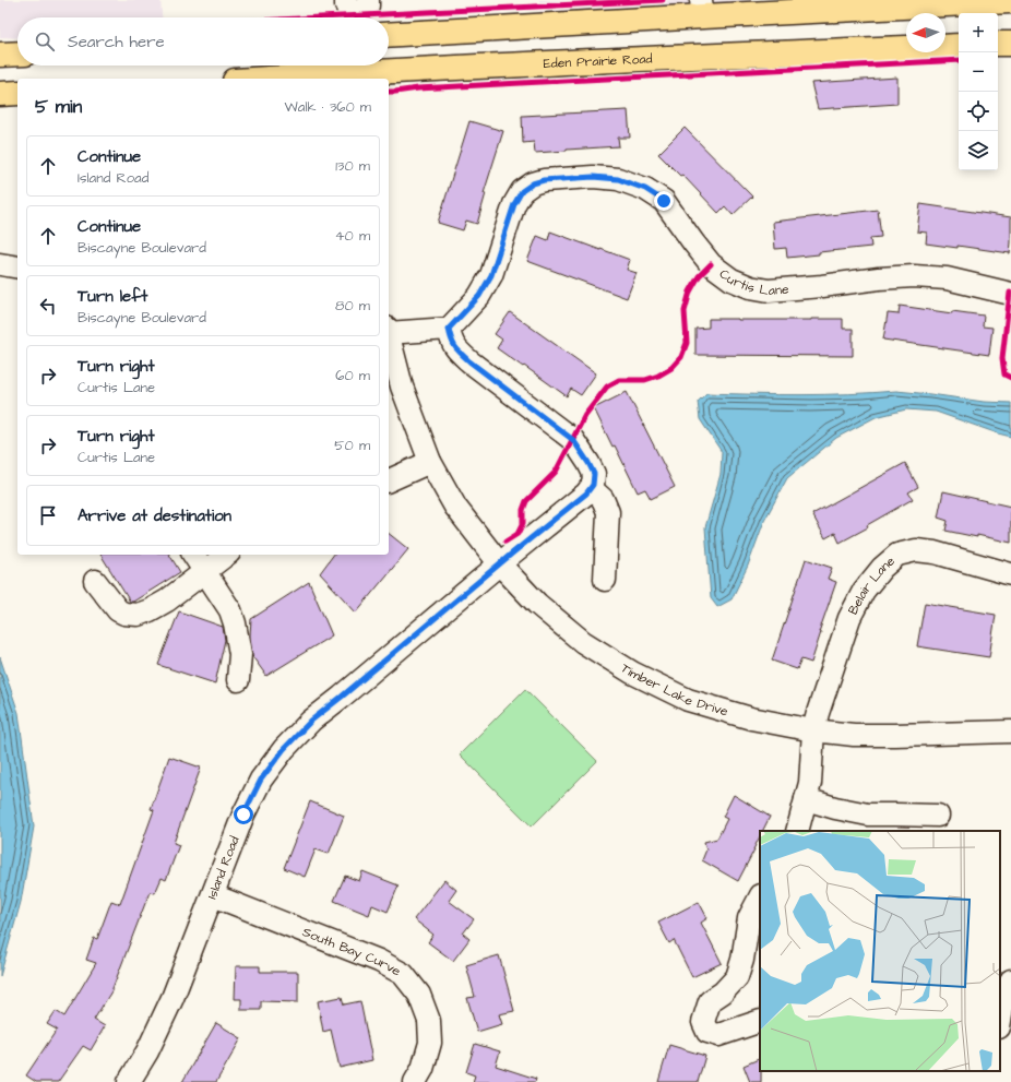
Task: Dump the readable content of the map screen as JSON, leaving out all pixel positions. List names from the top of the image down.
{
  "streets": {
    "main road": ["Eden Prairie Road"],
    "street": [
      "Curtis Lane",
      "Belair Lane",
      "Timber Lake Drive",
      "Island Road",
      "South Bay Curve"
    ]
  },
  "crossings": [
    ["Belair Lane", "Timber Lake Drive"],
    ["Timber Lake Drive", "Island Road"],
    ["Island Road", "South Bay Curve"]
  ],
  "north": "left",
  "page": {
    "map_buttons": ["+", "−"],
    "search": "Search here",
    "heading": ["5 min", "Walk · 360 m"],
    "list": [
      ["Continue", "Island Road", "130 m"],
      ["Continue", "Biscayne Boulevard", "40 m"],
      ["Turn left", "Biscayne Boulevard", "80 m"],
      ["Turn right", "Curtis Lane", "60 m"],
      ["Turn right", "Curtis Lane", "50 m"],
      "Arrive at destination"
    ]
  }
}
